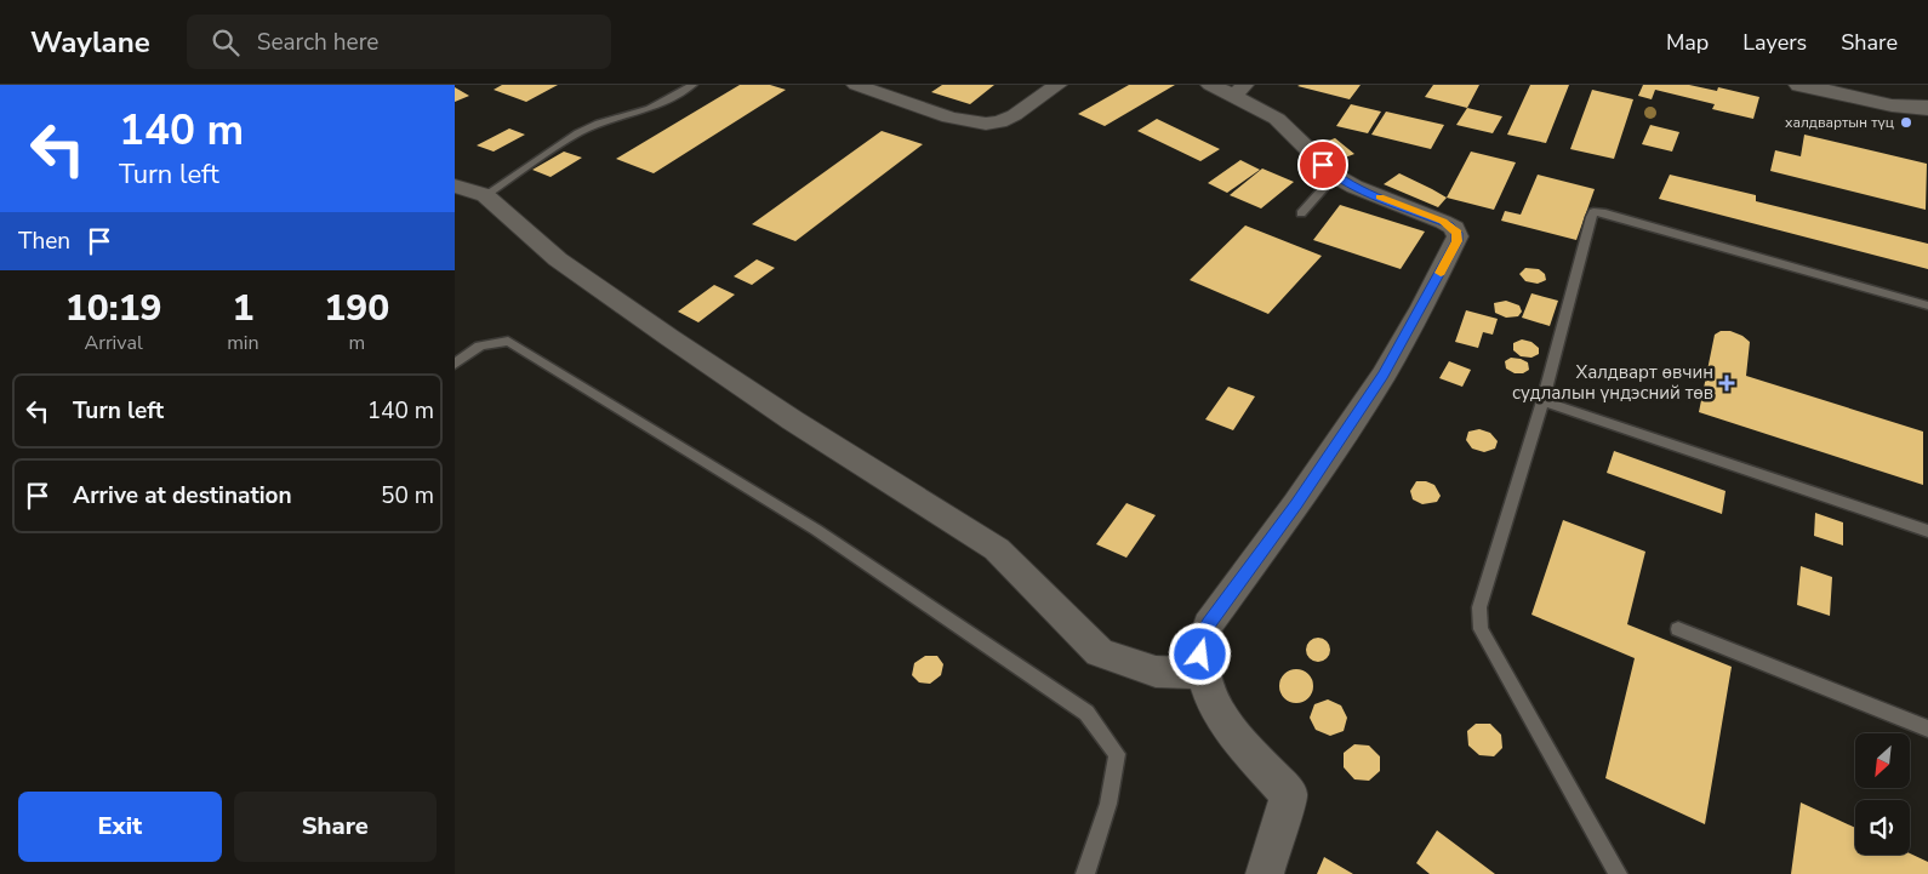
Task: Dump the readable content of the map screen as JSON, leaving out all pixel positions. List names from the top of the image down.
{
  "places": {
    "other": ["халдвартын түц"],
    "health": ["Халдварт өвчин судлалын үндэсний төв"]
  },
  "north": "bottom left",
  "page": {
    "header": "Waylane",
    "search": "Search here",
    "nav": ["Map", "Layers", "Share"],
    "turn": ["140 m", "Turn left"],
    "then": "Then",
    "eta": [
      "10:19",
      "Arrival",
      "1",
      "min",
      "190",
      "m"
    ],
    "list": [
      {
        "name": "Turn left",
        "value": "140 m"
      },
      {
        "name": "Arrive at destination",
        "value": "50 m"
      }
    ],
    "buttons": ["Exit", "Share"]
  }
}
